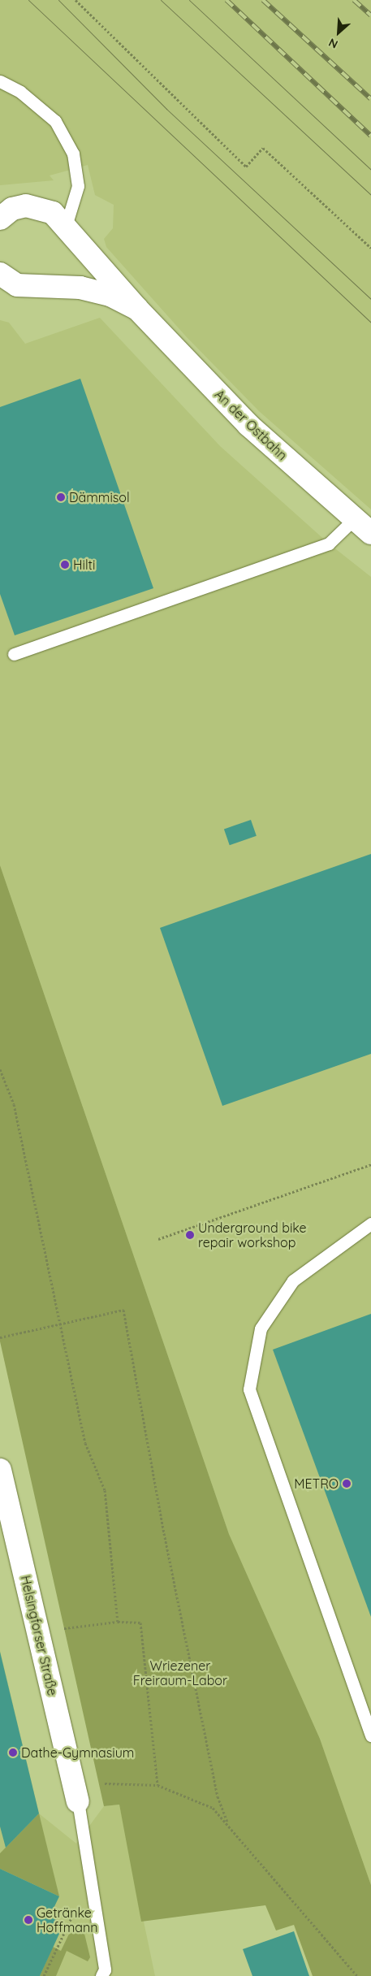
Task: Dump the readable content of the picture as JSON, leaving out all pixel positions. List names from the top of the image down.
{
  "streets": {
    "street": ["An der Ostbahn", "Helsingforser Straße"]
  },
  "parks": ["Wriezener Freiraum-Labor"],
  "places": [
    "Dämmisol",
    "Hilti",
    "Underground bike repair workshop",
    "METRO",
    "Dathe-Gymnasium",
    "Getränke Hoffmann"
  ],
  "north": "bottom left"
}
